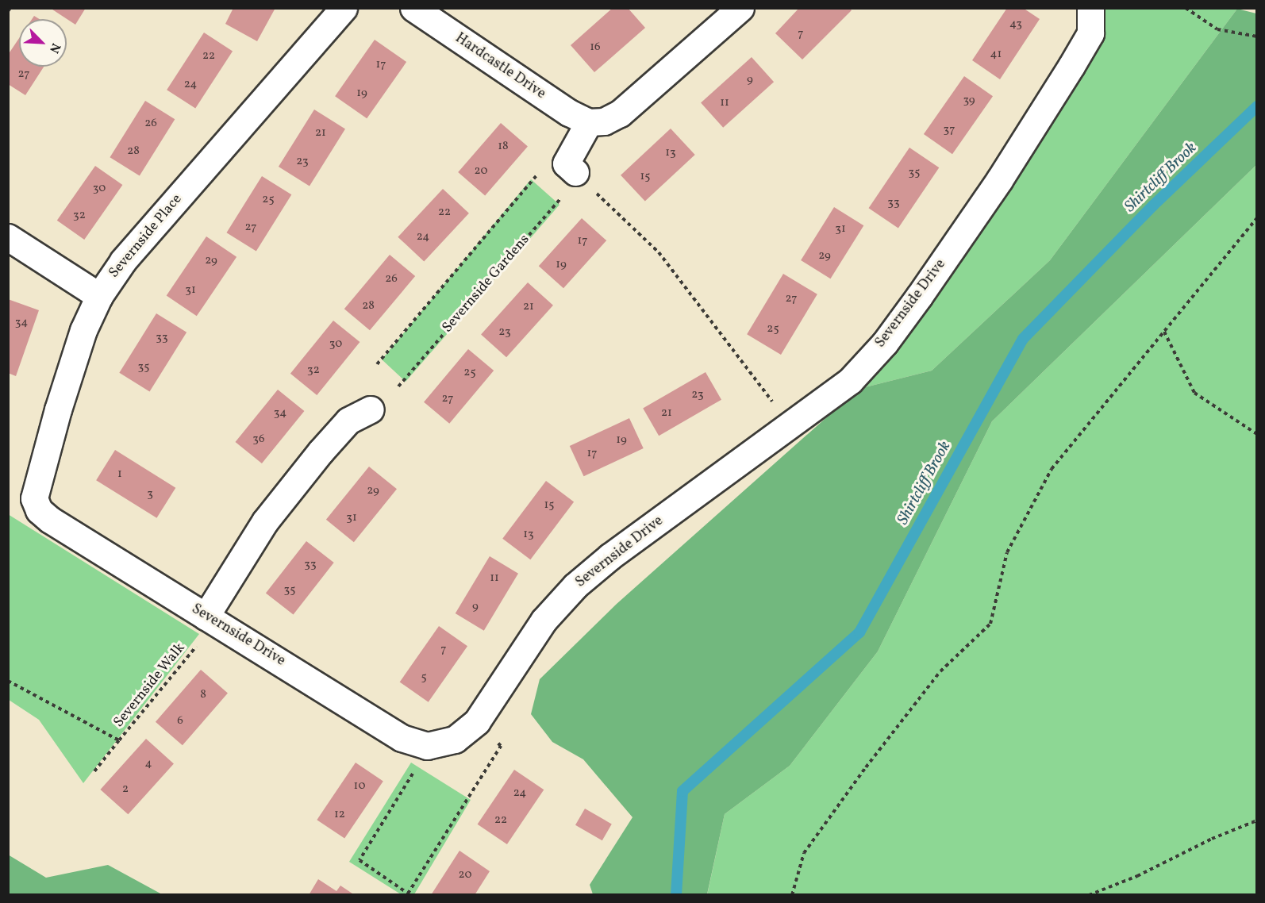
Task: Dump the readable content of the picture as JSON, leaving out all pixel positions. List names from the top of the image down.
{
  "streets": {
    "street": ["Hardcastle Drive", "Severnside Place", "Severnside Drive"],
    "path": ["Severnside Gardens", "Severnside Walk"]
  },
  "crossings": [
    ["Severnside Place", "Severnside Drive"]
  ],
  "water": ["Shirtcliff Brook"],
  "house_numbers": [
    "43",
    "7",
    "16",
    "41",
    "22",
    "17",
    "27",
    "9",
    "24",
    "19",
    "39",
    "11",
    "26",
    "37",
    "21",
    "18",
    "28",
    "13",
    "23",
    "20",
    "35",
    "15",
    "30",
    "25",
    "33",
    "22",
    "32",
    "27",
    "31",
    "24",
    "17",
    "29",
    "29",
    "19",
    "26",
    "31",
    "27",
    "28",
    "21",
    "34",
    "25",
    "23",
    "33",
    "30",
    "35",
    "32",
    "25",
    "23",
    "27",
    "34",
    "21",
    "36",
    "19",
    "17",
    "1",
    "29",
    "3",
    "15",
    "31",
    "13",
    "33",
    "11",
    "35",
    "9",
    "7",
    "5",
    "8",
    "6",
    "4",
    "10",
    "2",
    "24",
    "12",
    "22",
    "20"
  ],
  "north": "bottom right"
}
